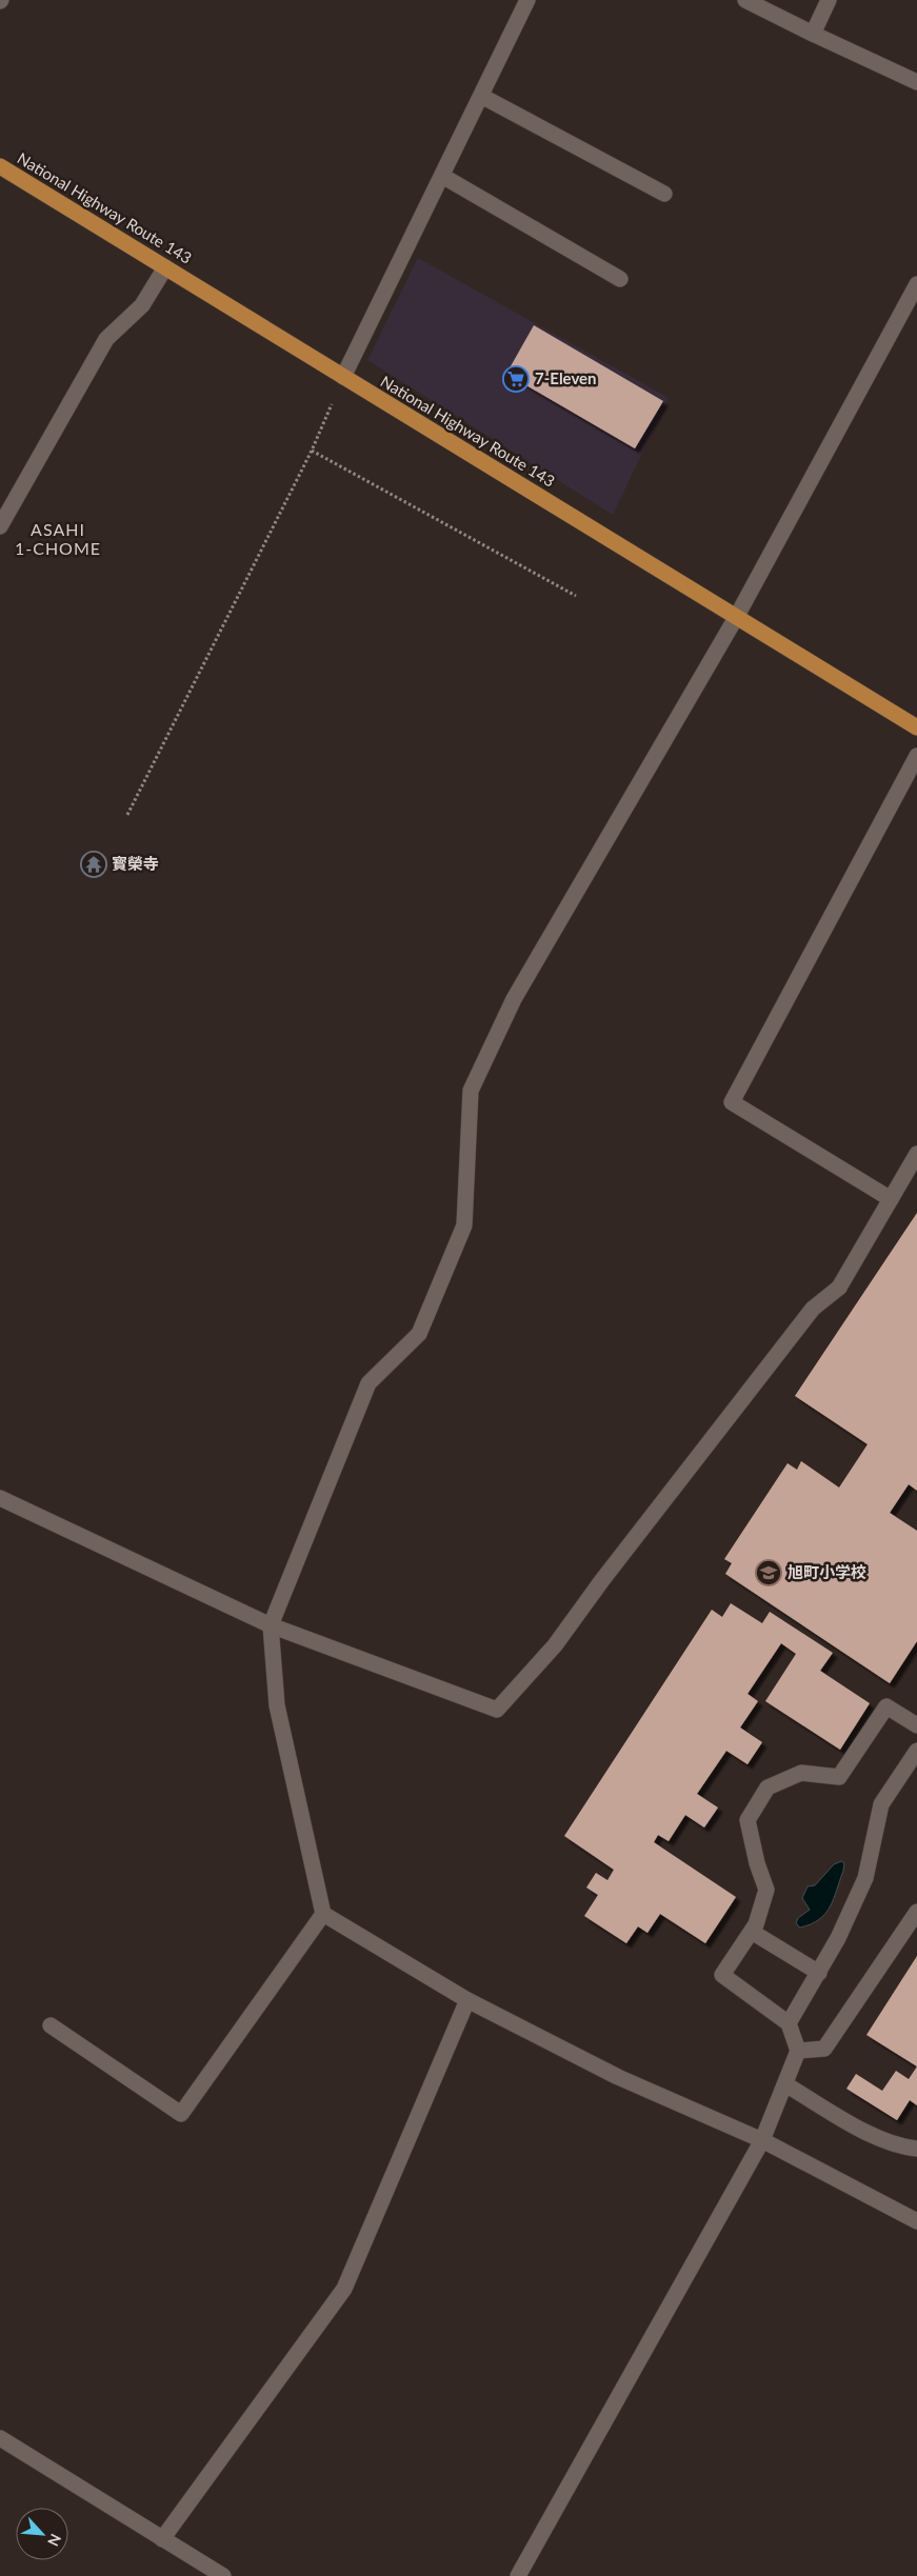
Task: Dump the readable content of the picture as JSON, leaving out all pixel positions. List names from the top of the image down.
{
  "streets": {
    "highway": ["National Highway Route 143"]
  },
  "districts": ["ASAHI 1-CHOME"],
  "places": {
    "supermarket": ["7-Eleven"],
    "temple": ["寳榮寺"],
    "school or university": ["旭町小学校"]
  },
  "north": "bottom right"
}
